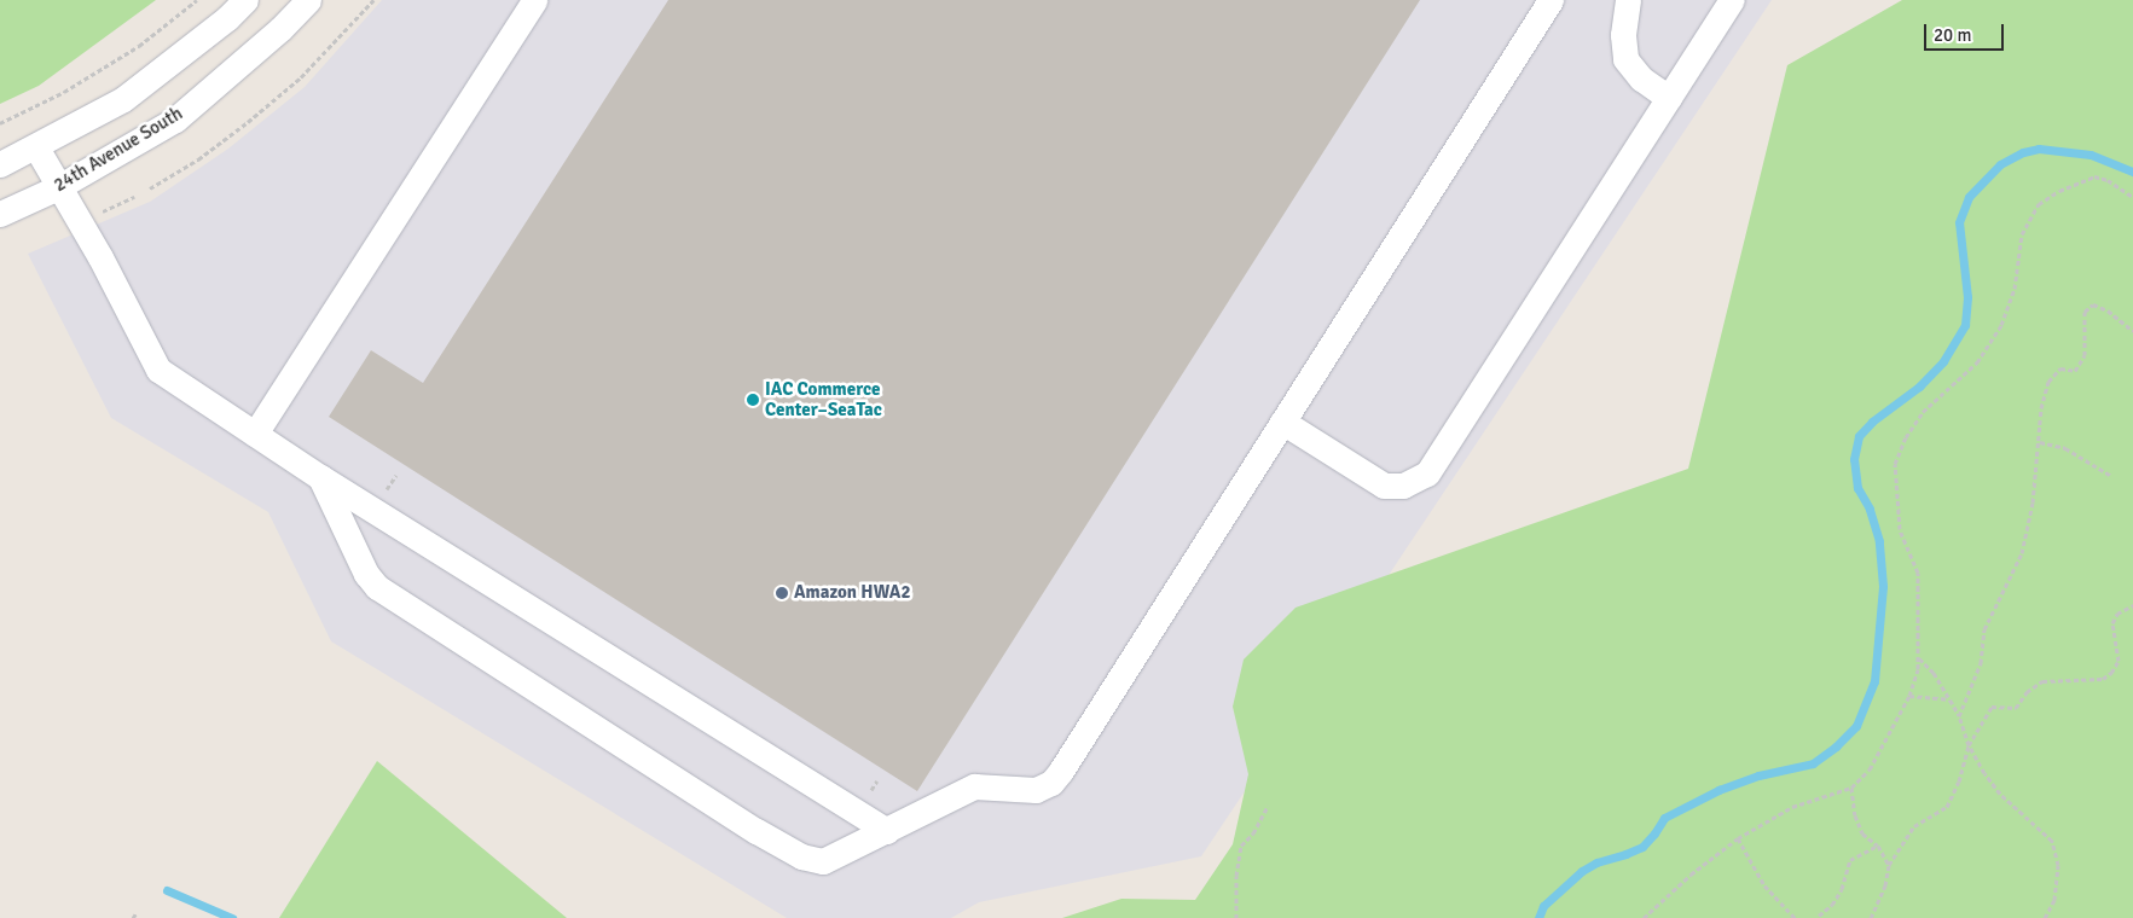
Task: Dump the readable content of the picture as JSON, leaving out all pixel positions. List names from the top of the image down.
{
  "streets": {
    "street": ["24th Avenue South"]
  },
  "places": ["IAC Commerce Center–SeaTac", "Amazon HWA2"],
  "scale_bar": "20 m"
}
